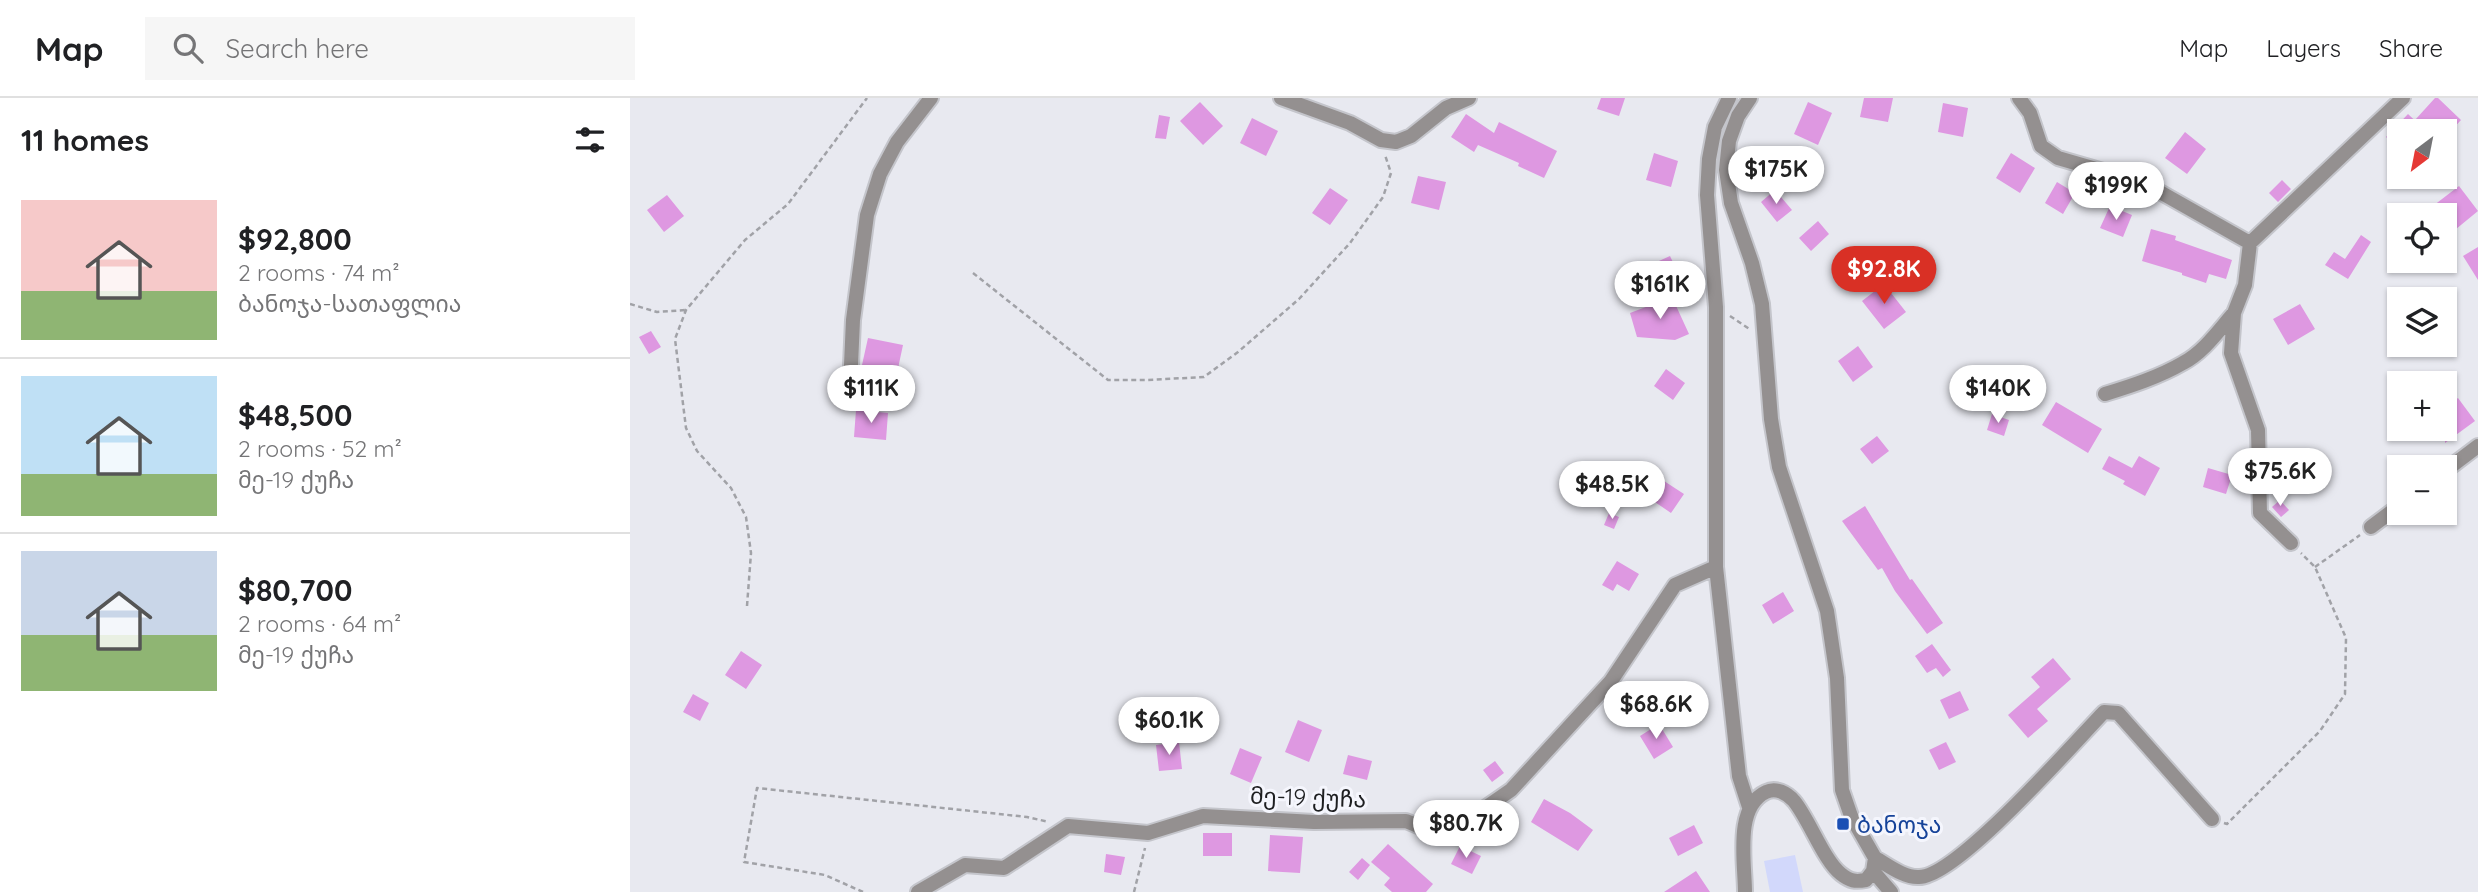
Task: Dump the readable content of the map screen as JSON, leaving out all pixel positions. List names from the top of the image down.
{
  "streets": {
    "street": ["მე-19 ქუჩა"]
  },
  "places": {
    "transit": ["ბანოჯა"]
  },
  "north": "bottom left",
  "page": {
    "header": "Map",
    "search": "Search here",
    "nav": ["Map", "Layers", "Share"],
    "heading": "11 homes",
    "map_buttons": ["+", "−"],
    "price": [
      "$175K",
      "$199K",
      "$92.8K",
      "$161K",
      "$111K",
      "$140K",
      "$75.6K",
      "$48.5K",
      "$68.6K",
      "$60.1K",
      "$80.7K"
    ],
    "list": [
      {
        "name": "$92,800",
        "note": "2 rooms · 74 m² · ბანოჯა-სათაფლია"
      },
      {
        "name": "$48,500",
        "note": "2 rooms · 52 m² · მე-19 ქუჩა"
      },
      {
        "name": "$80,700",
        "note": "2 rooms · 64 m² · მე-19 ქუჩა"
      }
    ]
  }
}
